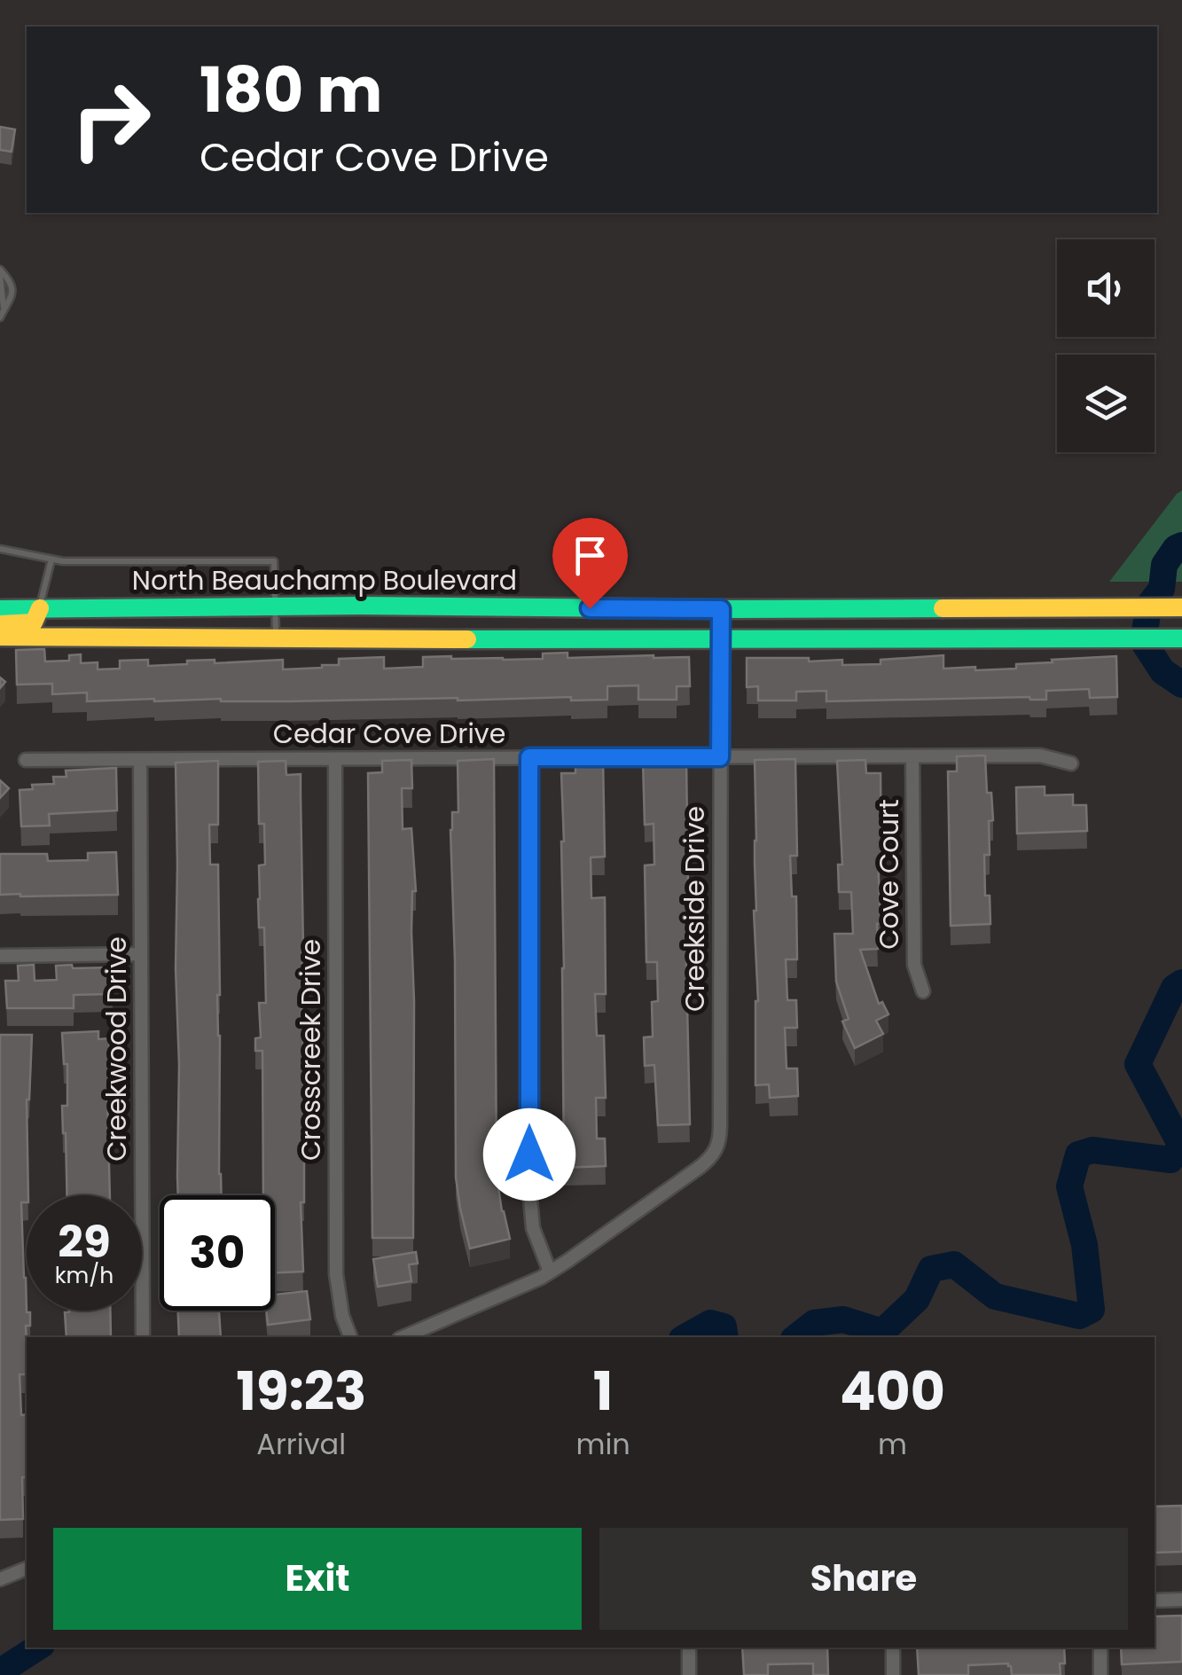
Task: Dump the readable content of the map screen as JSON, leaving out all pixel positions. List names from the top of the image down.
{
  "streets": {
    "street": [
      "North Beauchamp Boulevard",
      "Cedar Cove Drive",
      "Cove Court",
      "Creekside Drive",
      "Creekwood Drive",
      "Crosscreek Drive"
    ]
  },
  "crossings": [
    ["North Beauchamp Boulevard", "Creekside Drive"],
    ["Cedar Cove Drive", "Cove Court"],
    ["Cedar Cove Drive", "Creekside Drive"],
    ["Cedar Cove Drive", "Creekwood Drive"],
    ["Cedar Cove Drive", "Crosscreek Drive"]
  ],
  "page": {
    "turn": ["180 m", "Cedar Cove Drive"],
    "speed": "29 km/h",
    "limit": "30",
    "eta": [
      "19:23",
      "Arrival",
      "1",
      "min",
      "400",
      "m"
    ],
    "buttons": ["Exit", "Share"]
  }
}
